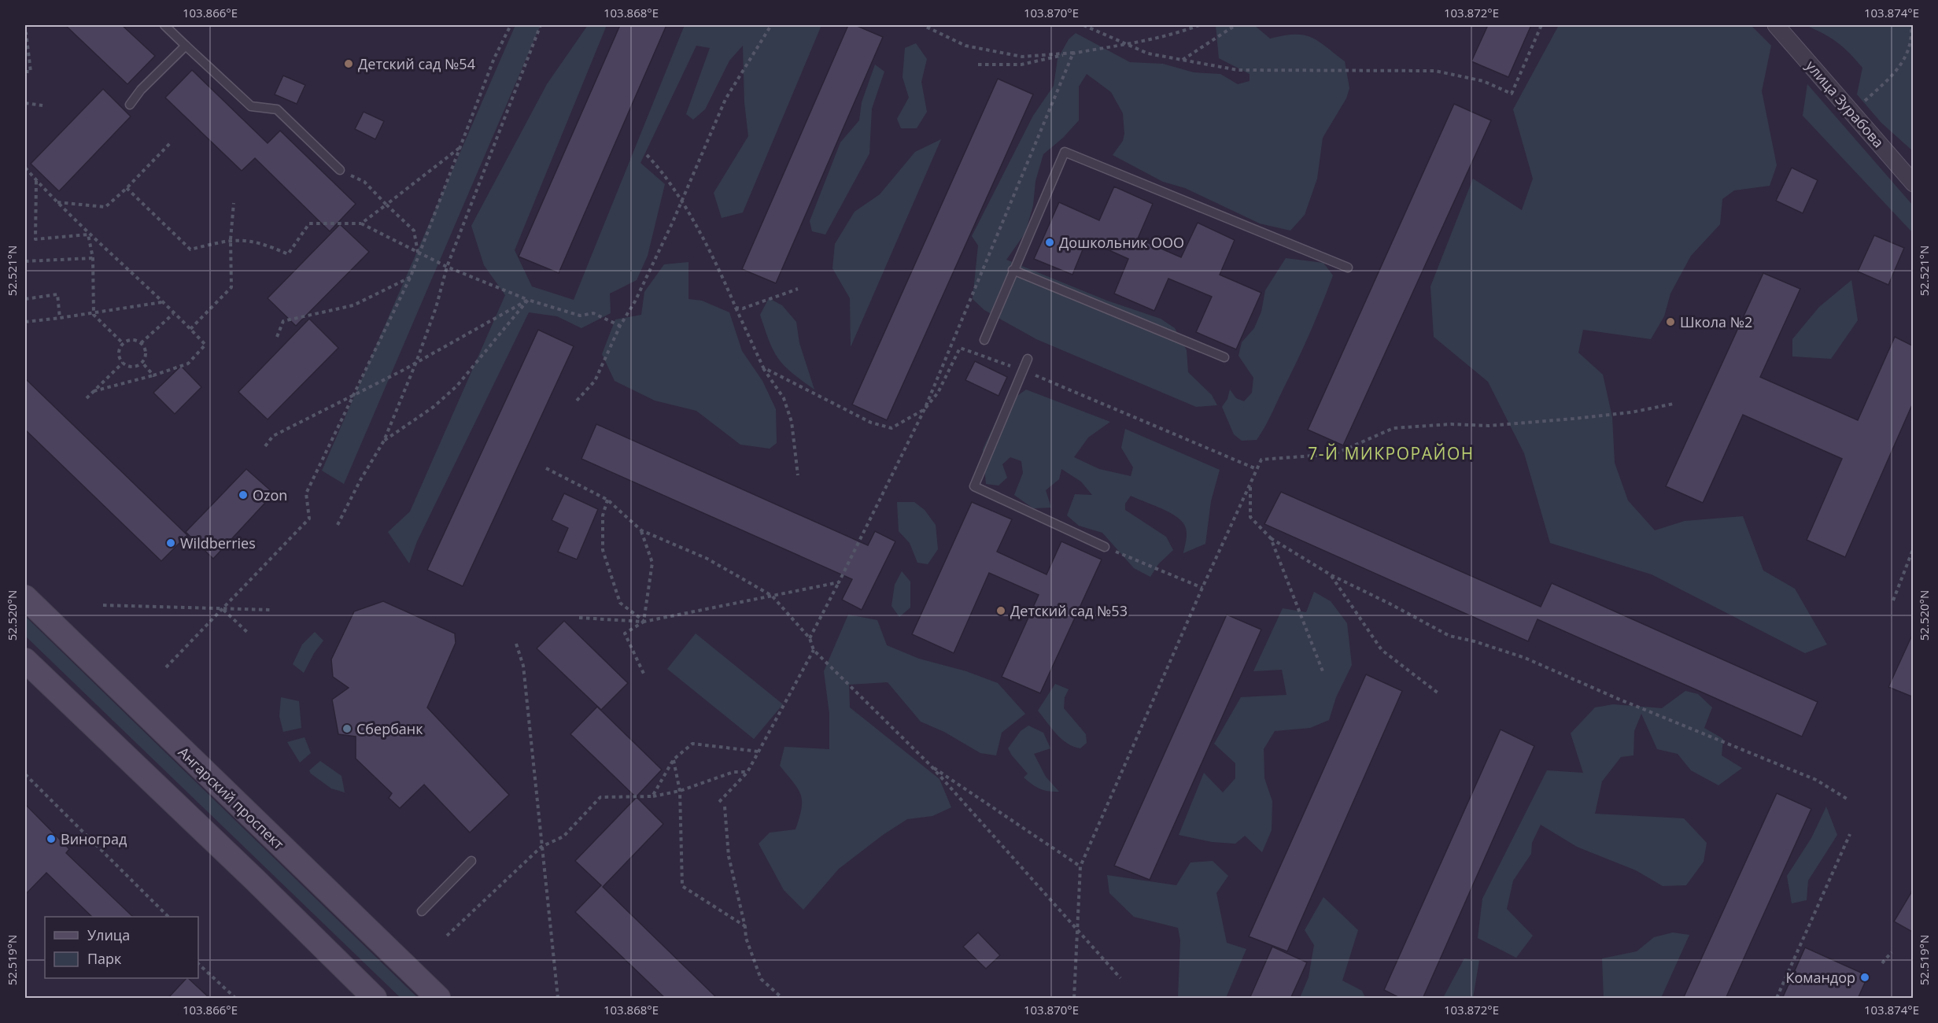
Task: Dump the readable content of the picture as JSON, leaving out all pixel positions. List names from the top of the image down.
{
  "streets": {
    "street": ["улица Зурабова", "Ангарский проспект"]
  },
  "districts": ["7-Й МИКРОРАЙОН"],
  "places": [
    "Детский сад №54",
    "Дошкольник ООО",
    "Школа №2",
    "Ozon",
    "Wildberries",
    "Детский сад №53",
    "Сбербанк",
    "Виноград",
    "Командор"
  ],
  "legend": ["Улица", "Парк"],
  "coordinates": [
    "103.866°E",
    "103.868°E",
    "103.870°E",
    "103.872°E",
    "103.874°E",
    "52.521°N",
    "52.520°N",
    "52.519°N"
  ]
}
